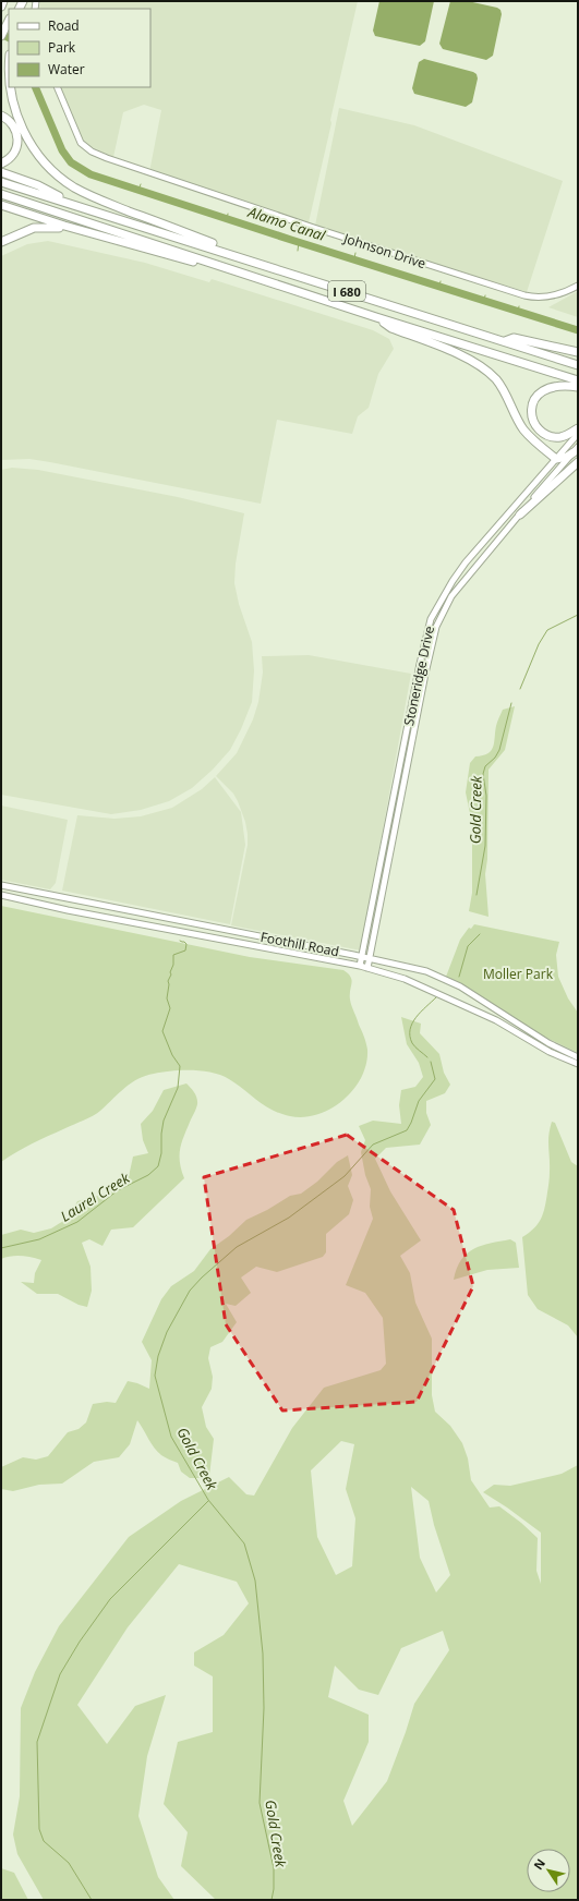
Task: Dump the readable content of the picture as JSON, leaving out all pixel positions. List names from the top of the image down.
{
  "streets": {
    "highway": ["I 680"],
    "main road": ["Johnson Drive", "Stoneridge Drive", "Foothill Road"]
  },
  "crossings": [
    ["Stoneridge Drive", "Foothill Road"]
  ],
  "water": ["Alamo Canal", "Gold Creek", "Laurel Creek"],
  "parks": ["Moller Park"],
  "legend": ["Road", "Park", "Water"],
  "north": "top left"
}
